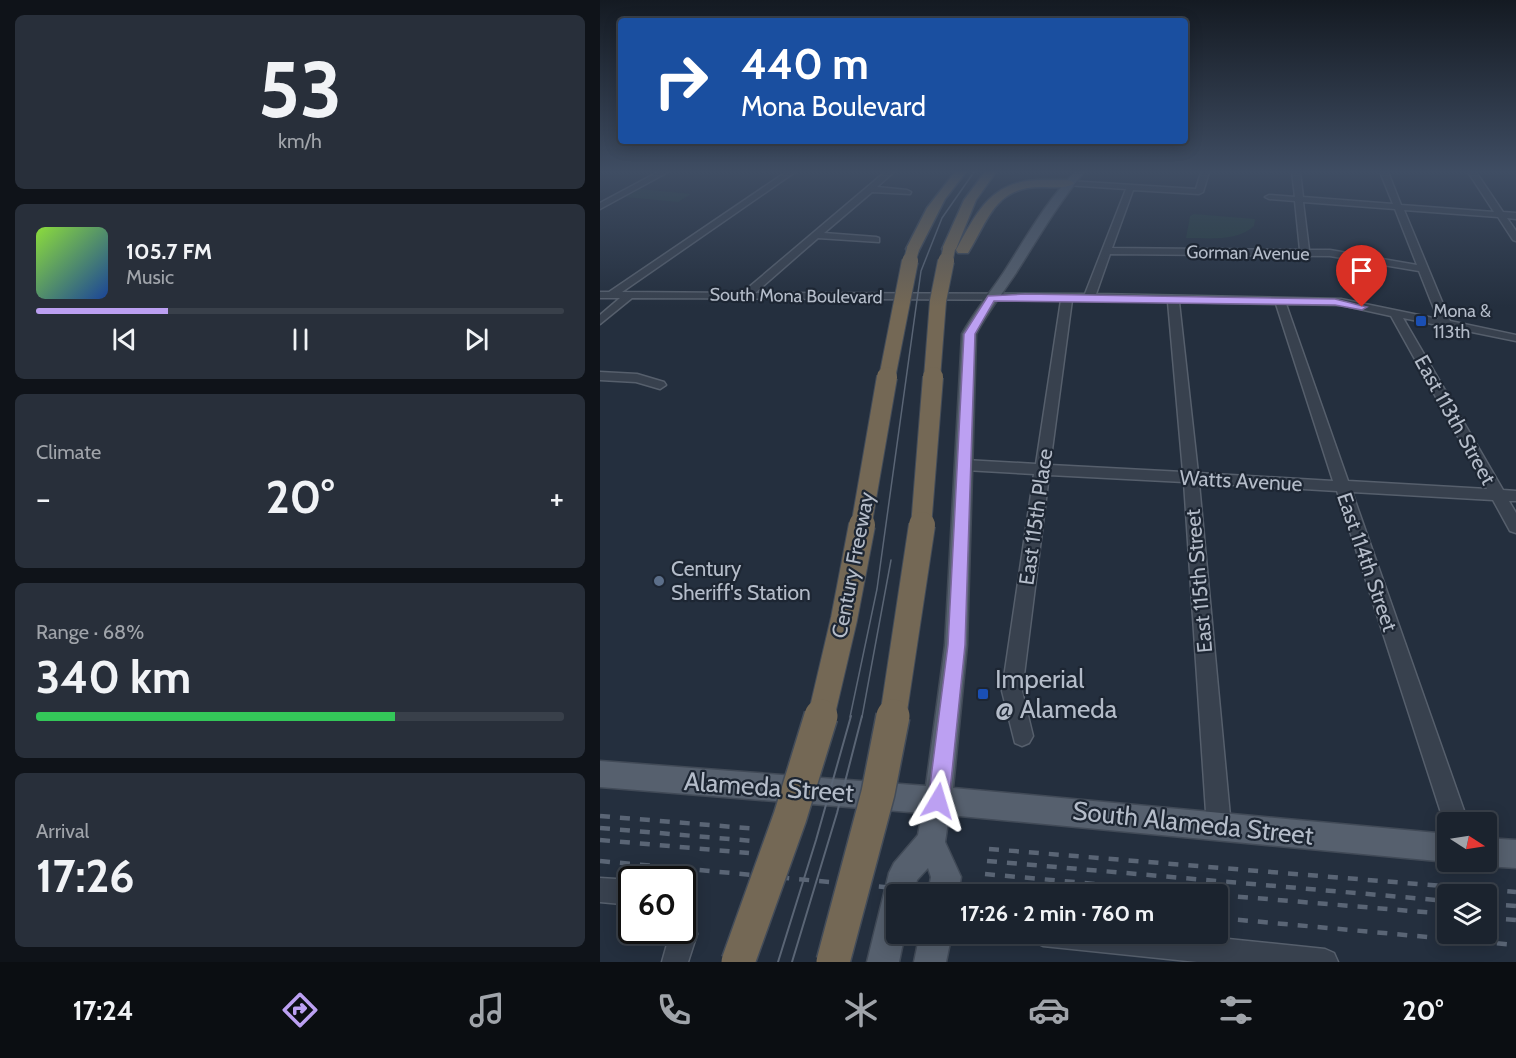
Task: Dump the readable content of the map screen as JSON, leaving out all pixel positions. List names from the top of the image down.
{
  "streets": {
    "highway": ["Century Freeway"],
    "main road": ["Alameda Street", "South Alameda Street"],
    "street": [
      "Gorman Avenue",
      "South Mona Boulevard",
      "East 113th Street",
      "Watts Avenue",
      "East 115th Place",
      "East 114th Street",
      "East 115th Street"
    ]
  },
  "crossings": [
    ["Gorman Avenue", "East 113th Street"],
    ["South Mona Boulevard", "East 113th Street"],
    ["South Mona Boulevard", "East 115th Place"],
    ["South Mona Boulevard", "East 114th Street"],
    ["South Mona Boulevard", "East 115th Street"],
    ["East 113th Street", "Watts Avenue"],
    ["Watts Avenue", "East 115th Place"],
    ["Watts Avenue", "East 114th Street"],
    ["Watts Avenue", "East 115th Street"],
    ["East 115th Street", "South Alameda Street"],
    ["Alameda Street", "South Alameda Street"]
  ],
  "places": {
    "transit": ["Mona & 113th", "Imperial @ Alameda"],
    "other": ["Century Sheriff's Station"]
  },
  "north": "right",
  "page": {
    "tile": [
      ["53", "km/h"],
      "Climate",
      ["Range · 68%", "340 km"],
      ["Arrival", "17:26"]
    ],
    "turn": ["440 m", "Mona Boulevard"],
    "song": ["105.7 FM", "Music"],
    "heat": ["−", "20°", "+"],
    "limit": "60",
    "trip": "17:26 · 2 min · 760 m",
    "tabs": ["17:24", "20°"]
  }
}
